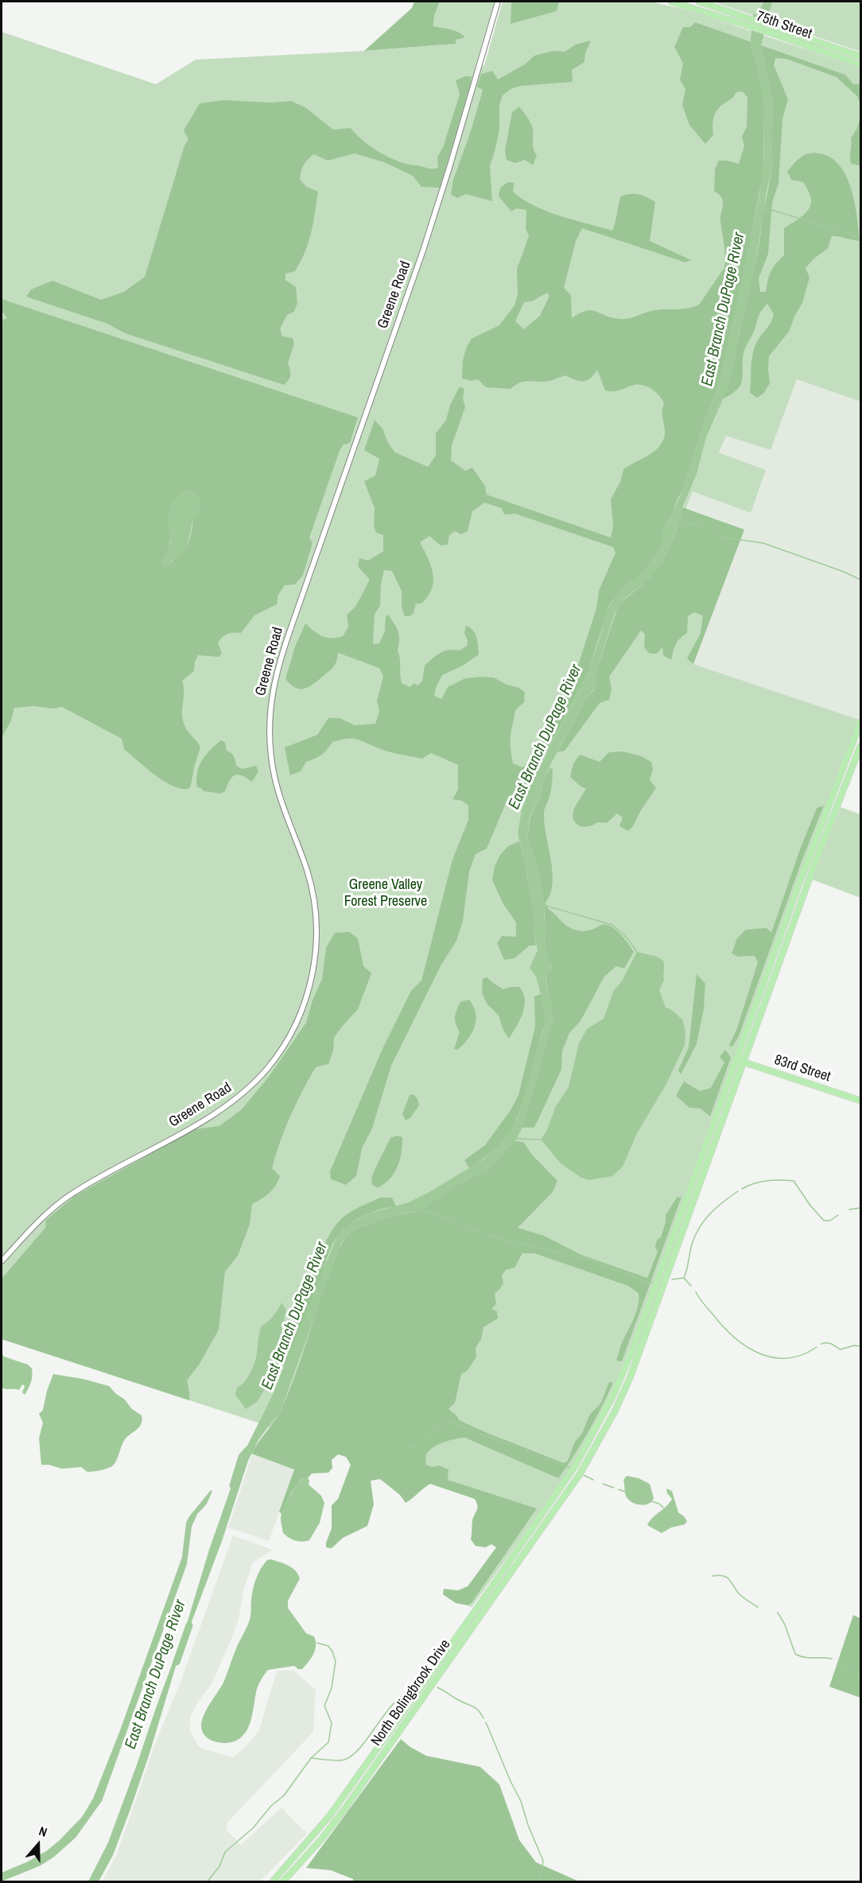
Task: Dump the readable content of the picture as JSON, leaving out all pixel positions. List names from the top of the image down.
{
  "streets": {
    "main road": ["75th Street", "83rd Street", "North Bolingbrook Drive"],
    "street": ["Greene Road"]
  },
  "crossings": [
    ["83rd Street", "North Bolingbrook Drive"]
  ],
  "water": ["East Branch DuPage River"],
  "parks": ["Greene Valley Forest Preserve"],
  "north": "top"
}
